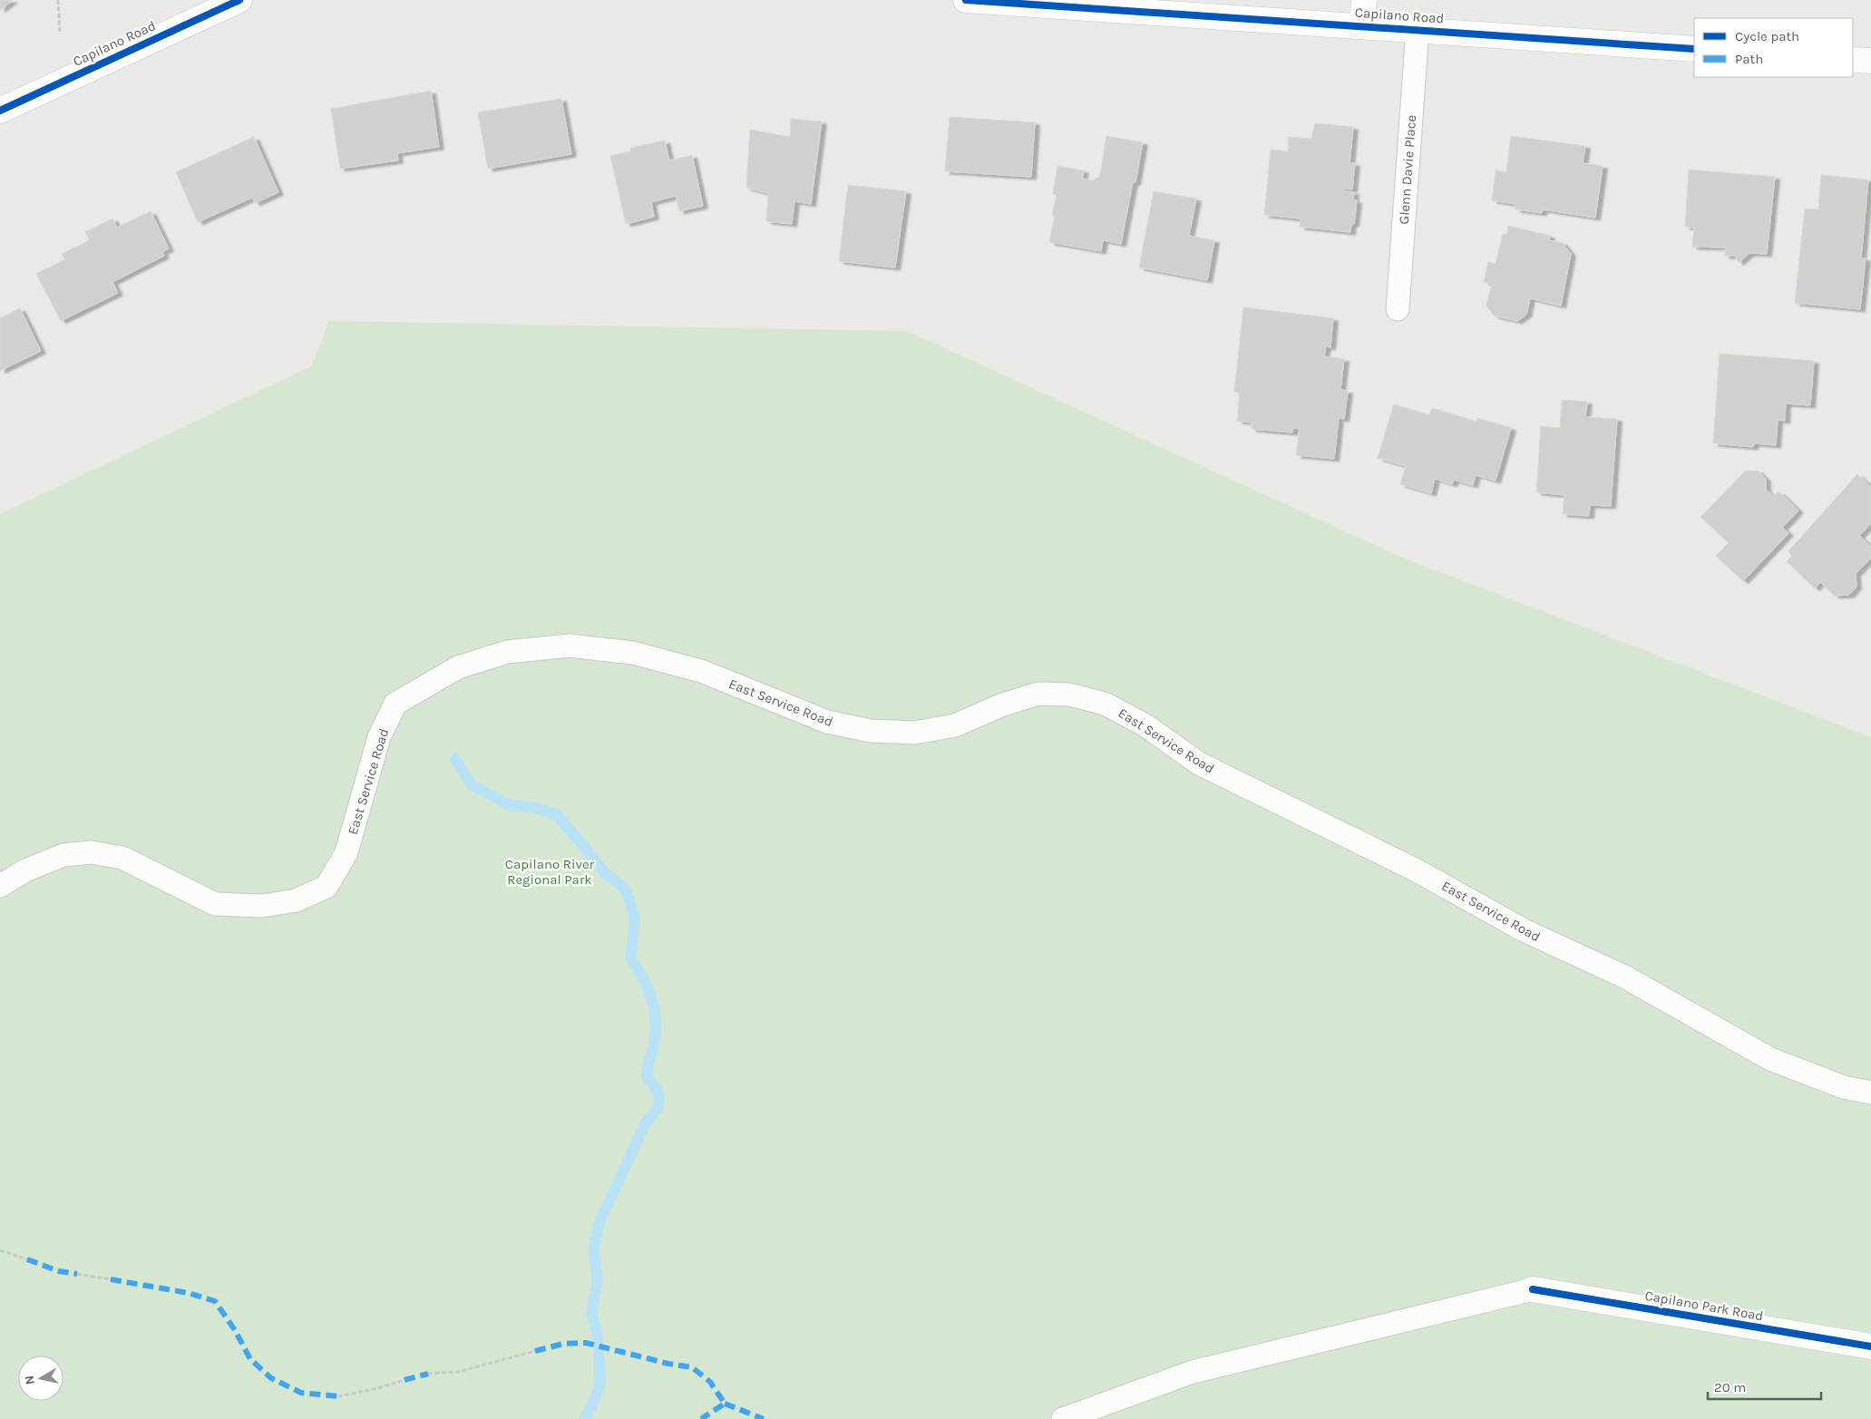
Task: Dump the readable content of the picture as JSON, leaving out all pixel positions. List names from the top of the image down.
{
  "streets": {
    "main road": ["Capilano Road", "Capilano Park Road"],
    "lane": ["Glenn Davie Place", "East Service Road"]
  },
  "crossings": [
    ["Capilano Road", "Glenn Davie Place"]
  ],
  "parks": ["Capilano River Regional Park"],
  "legend": ["Cycle path", "Path"],
  "scale_bar": "20 m",
  "north": "left"
}
